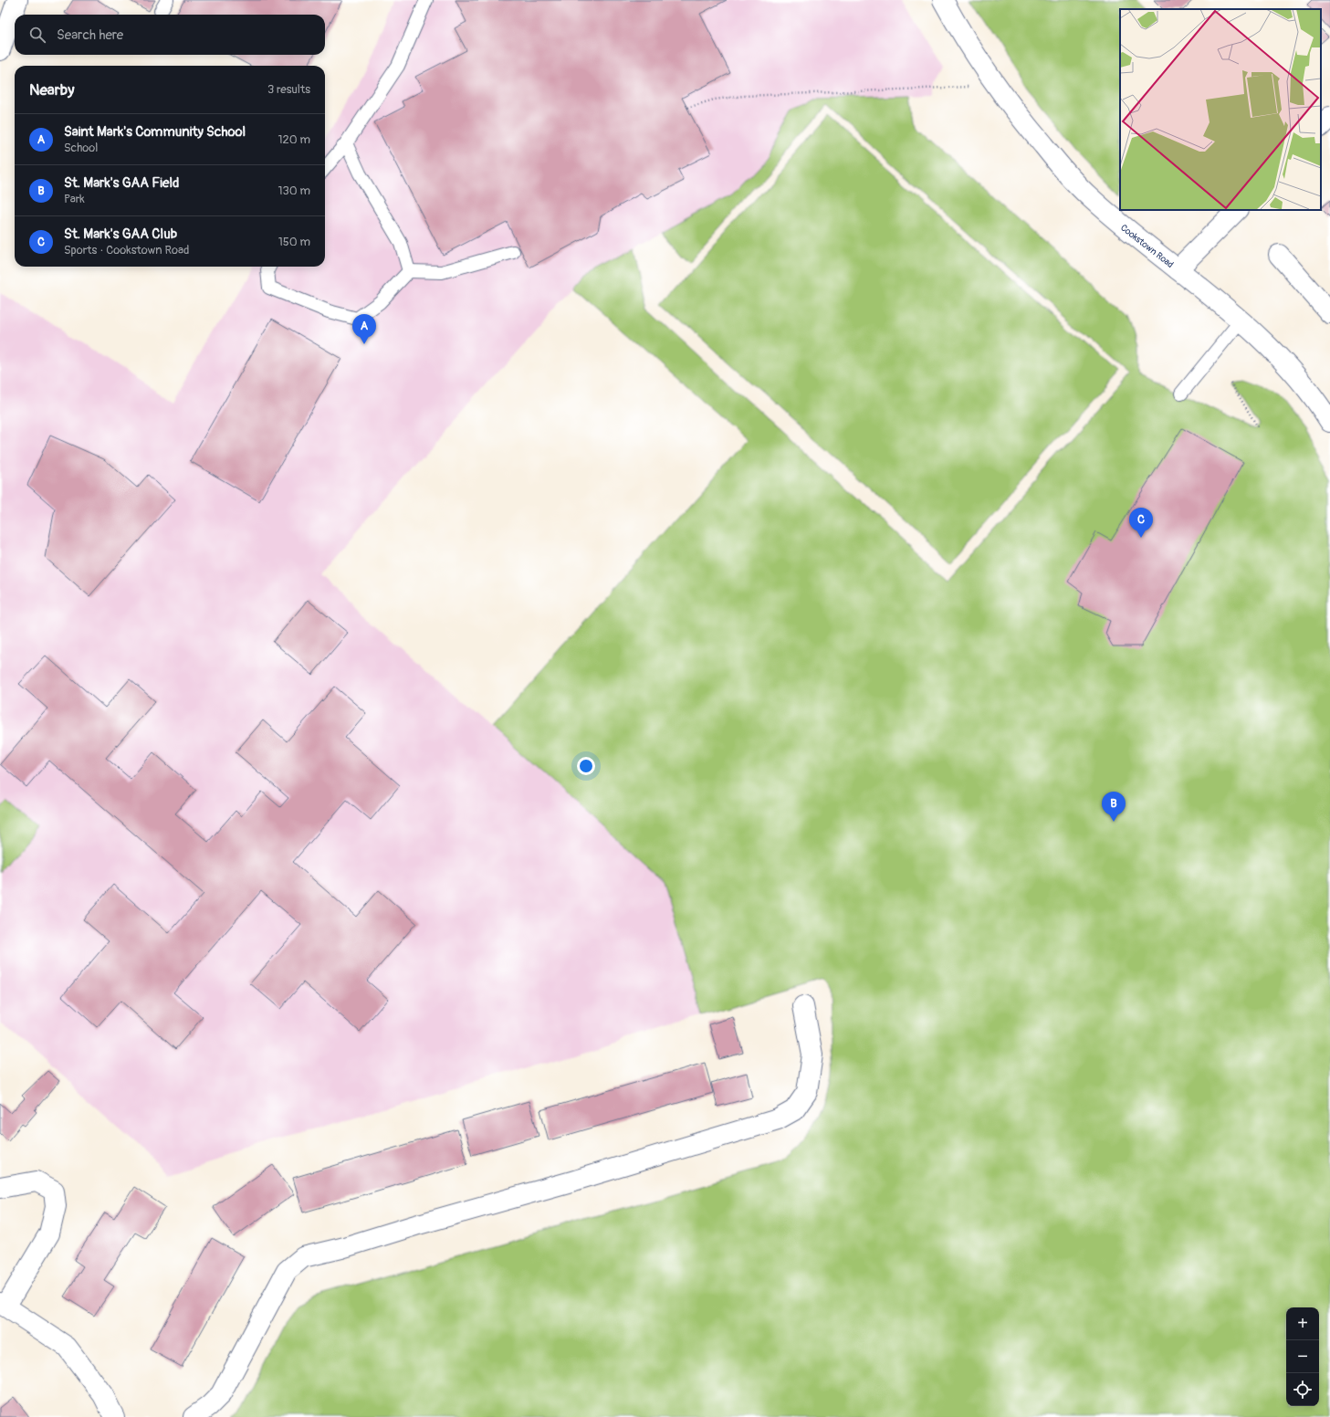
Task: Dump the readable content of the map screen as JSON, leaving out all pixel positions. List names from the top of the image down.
{
  "streets": {
    "street": ["Cookstown Road"]
  },
  "page": {
    "search": "Search here",
    "heading": ["Nearby", "3 results"],
    "list": [
      {
        "mark": "A",
        "name": "Saint Mark's Community School",
        "note": "School",
        "value": "120 m"
      },
      {
        "mark": "B",
        "name": "St. Mark's GAA Field",
        "note": "Park",
        "value": "130 m"
      },
      {
        "mark": "C",
        "name": "St. Mark's GAA Club",
        "note": "Sports · Cookstown Road",
        "value": "150 m"
      }
    ],
    "pins": ["A", "C", "B"],
    "map_buttons": ["+", "−"]
  }
}
